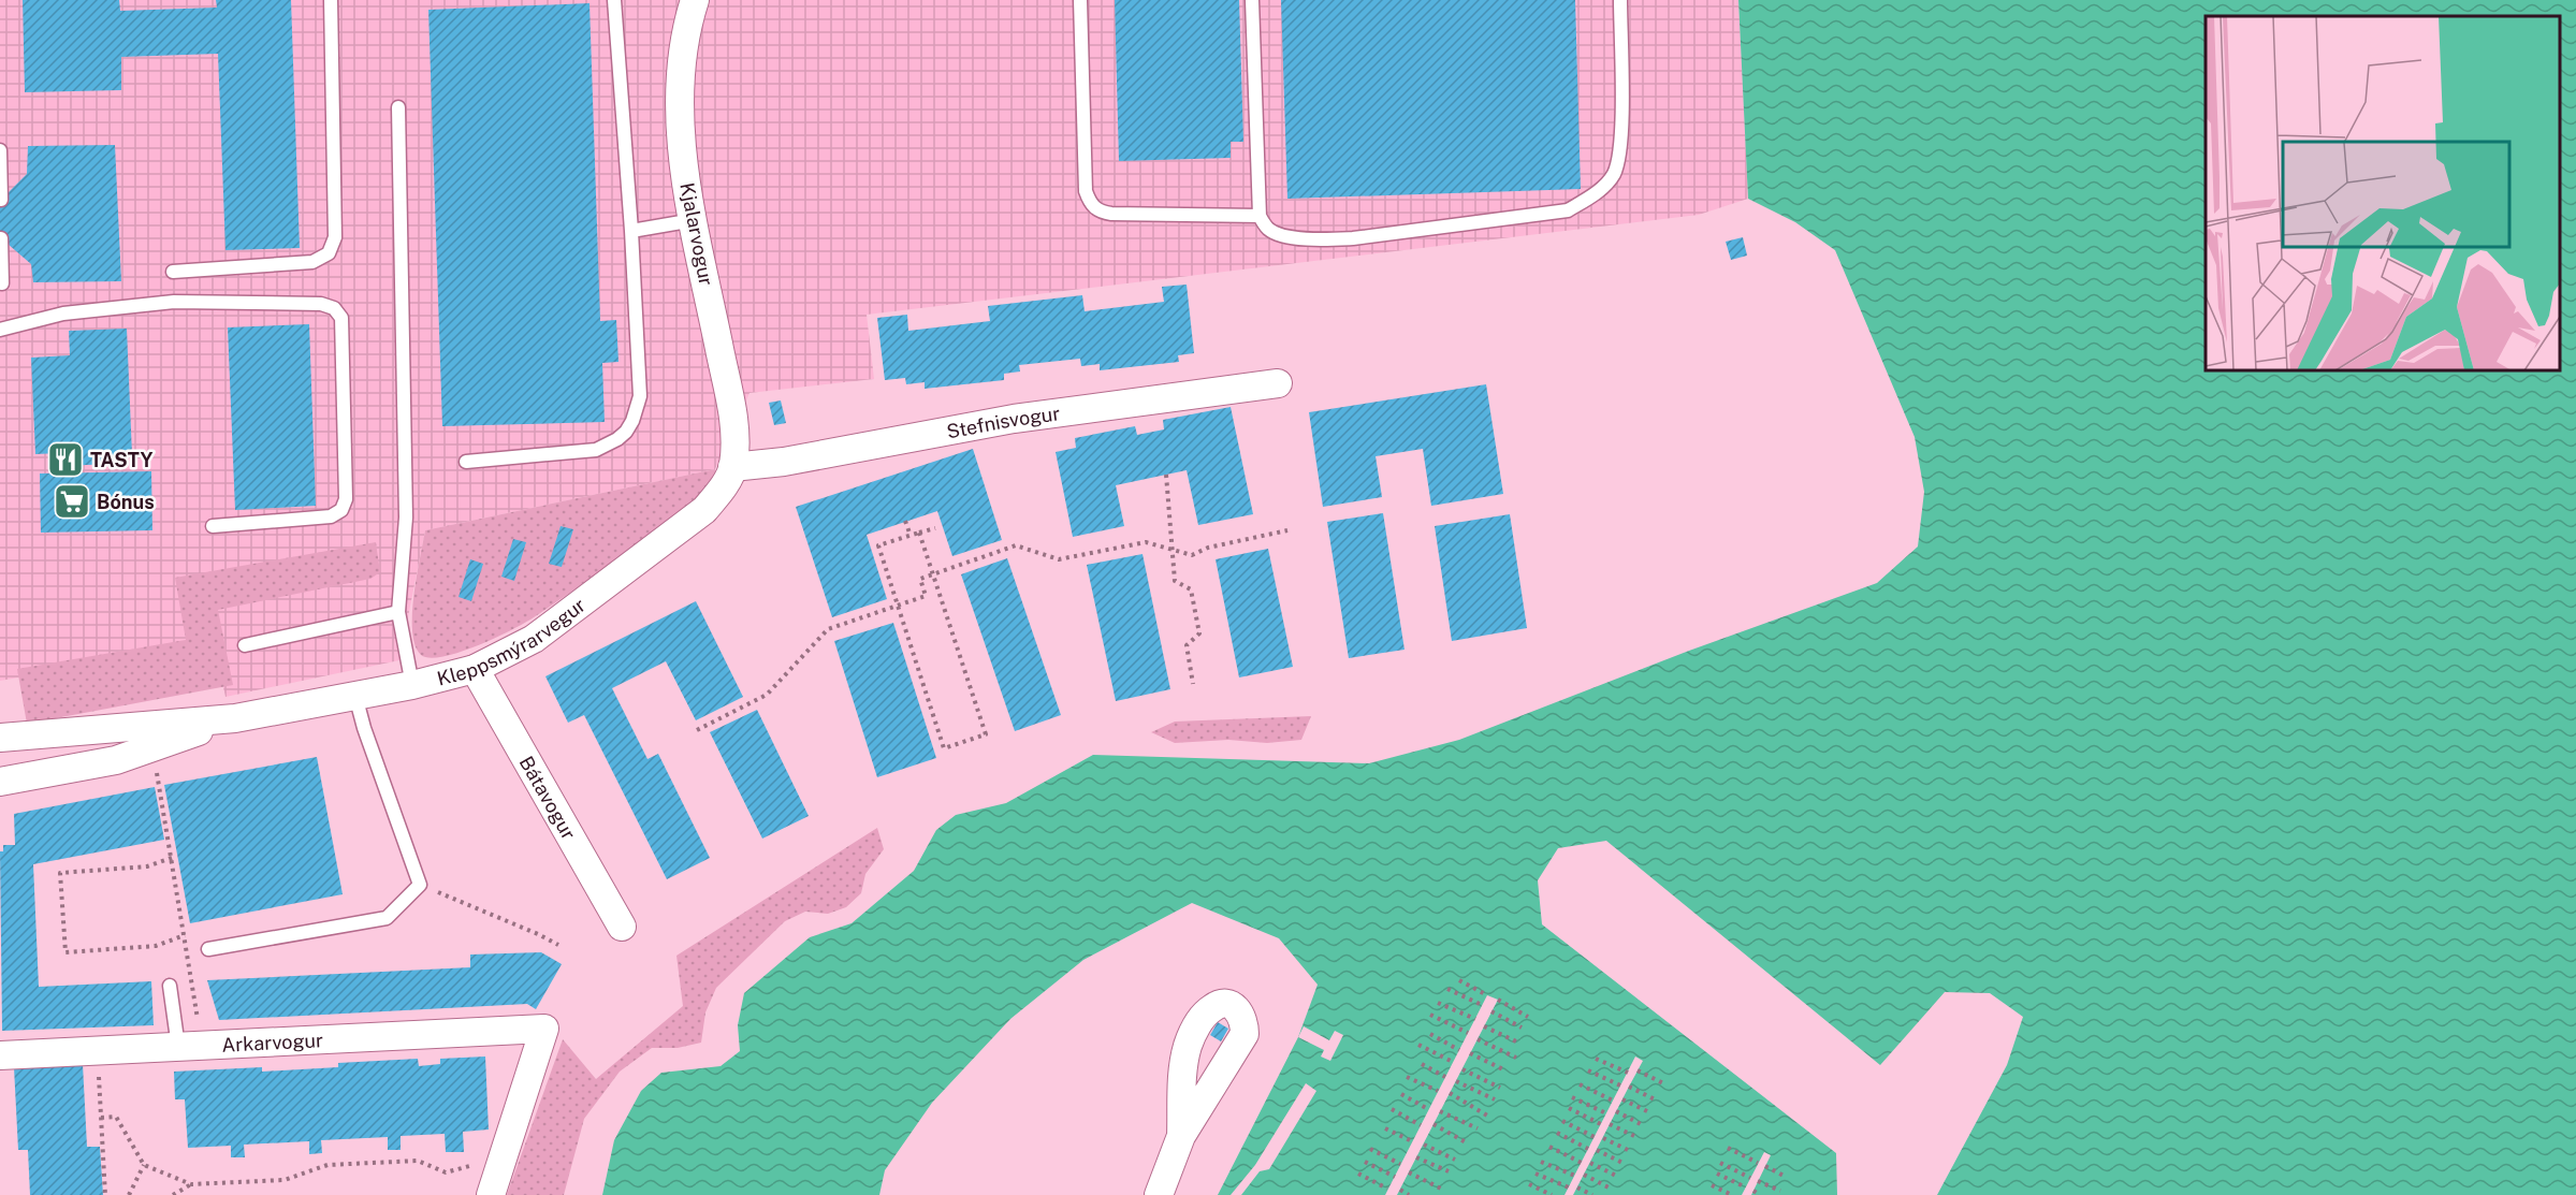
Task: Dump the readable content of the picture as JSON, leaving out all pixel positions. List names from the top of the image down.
{
  "streets": {
    "street": [
      "Kjalarvogur",
      "Stefnisvogur",
      "Kleppsmýrarvegur",
      "Bátavogur",
      "Arkarvogur"
    ]
  },
  "crossings": [
    ["Kjalarvogur", "Stefnisvogur"],
    ["Kjalarvogur", "Kleppsmýrarvegur"],
    ["Stefnisvogur", "Kleppsmýrarvegur"],
    ["Kleppsmýrarvegur", "Bátavogur"]
  ],
  "places": {
    "restaurant": ["TASTY"],
    "supermarket": ["Bónus"]
  }
}
